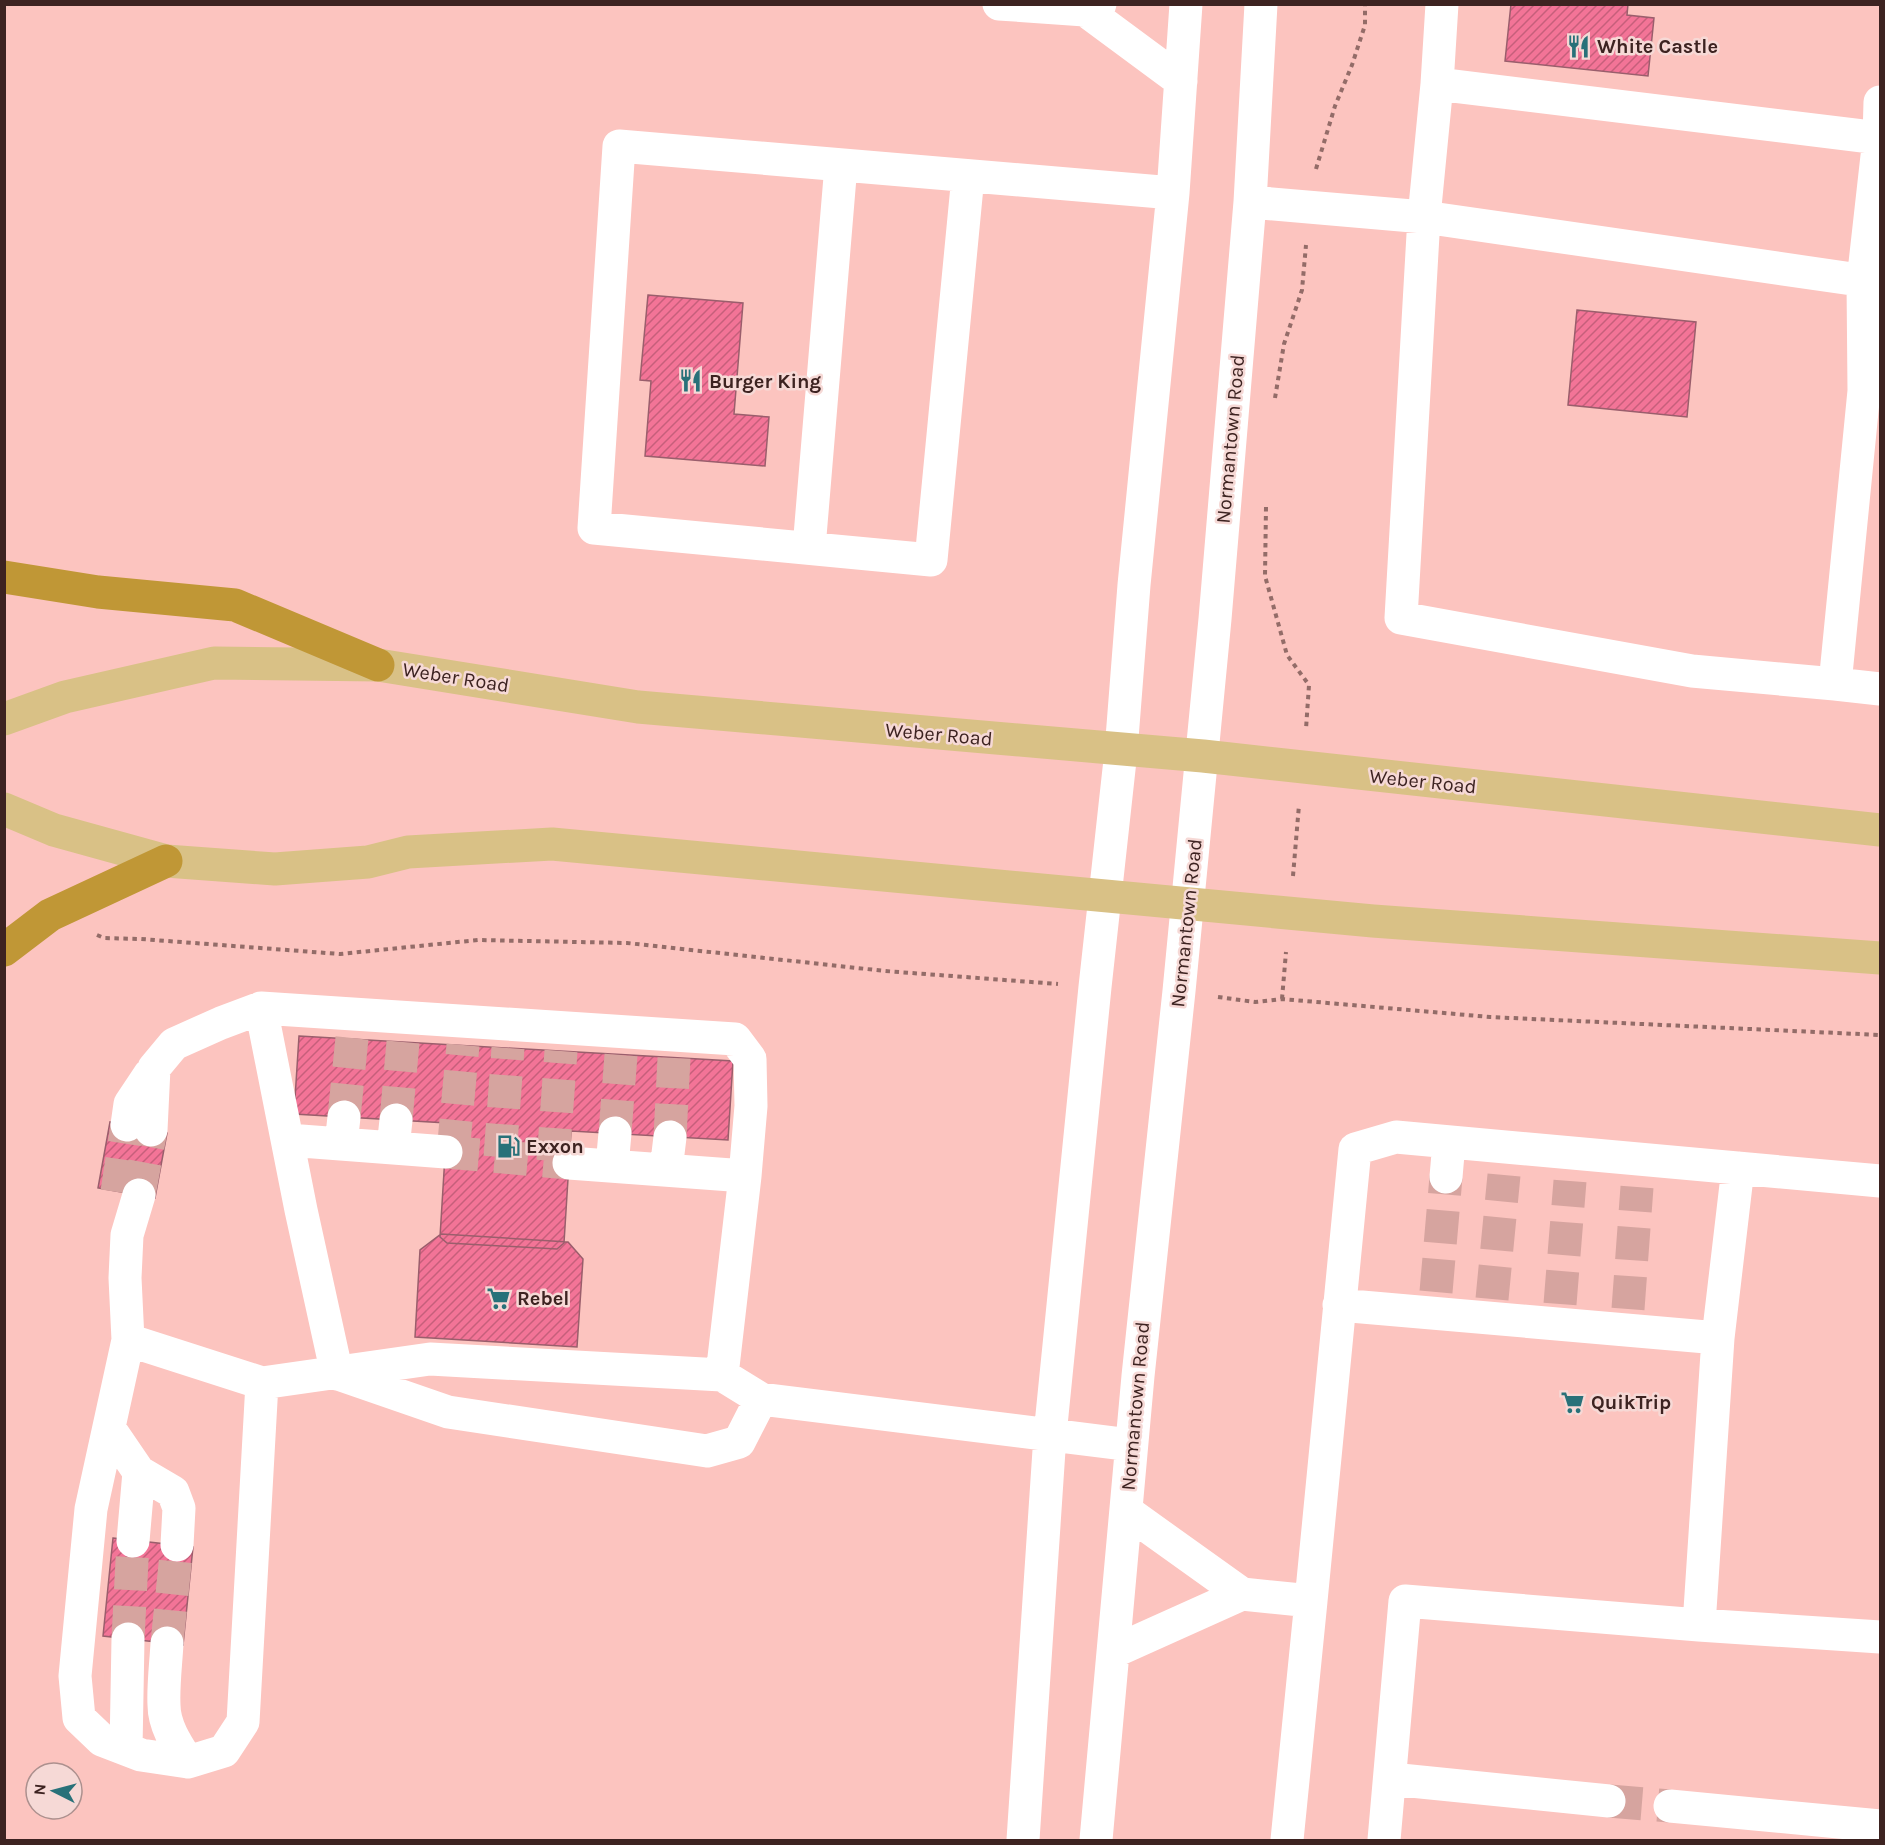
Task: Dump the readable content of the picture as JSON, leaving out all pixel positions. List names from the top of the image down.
{
  "streets": {
    "main road": ["Weber Road"],
    "street": ["Normantown Road"]
  },
  "crossings": [
    ["Normantown Road", "Weber Road"]
  ],
  "places": {
    "restaurant": ["White Castle", "Burger King"],
    "fuel station": ["Exxon"],
    "supermarket": ["Rebel", "QuikTrip"]
  },
  "north": "left"
}
